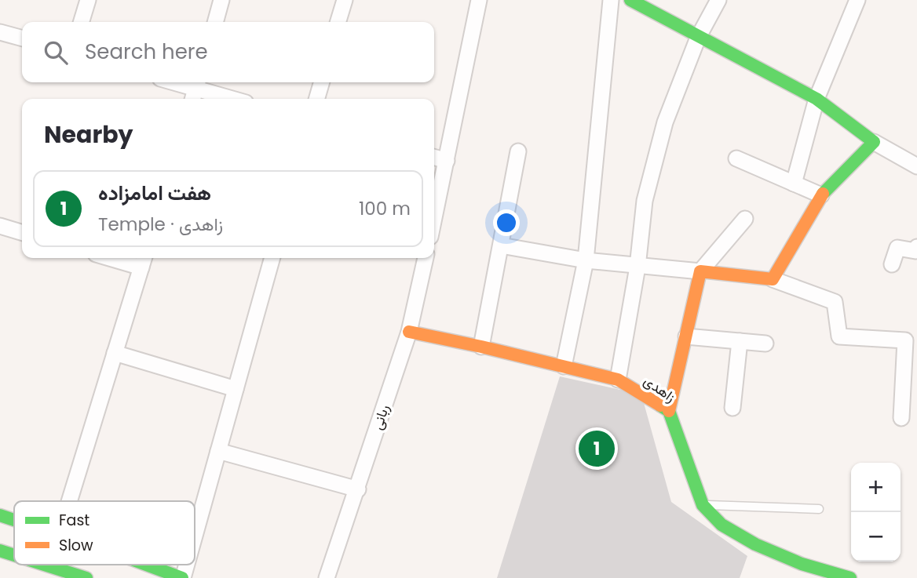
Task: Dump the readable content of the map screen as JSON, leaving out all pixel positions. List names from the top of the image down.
{
  "streets": {
    "street": ["زاهدی", "ربانی"]
  },
  "crossings": [
    ["زاهدی", "ربانی"]
  ],
  "legend": ["Fast", "Slow"],
  "page": {
    "search": "Search here",
    "heading": "Nearby",
    "list": [
      {
        "mark": "1",
        "name": "هفت امامزاده",
        "note": "Temple · زاهدی",
        "value": "100 m"
      }
    ],
    "pins": "1",
    "map_buttons": ["+", "−"]
  }
}
